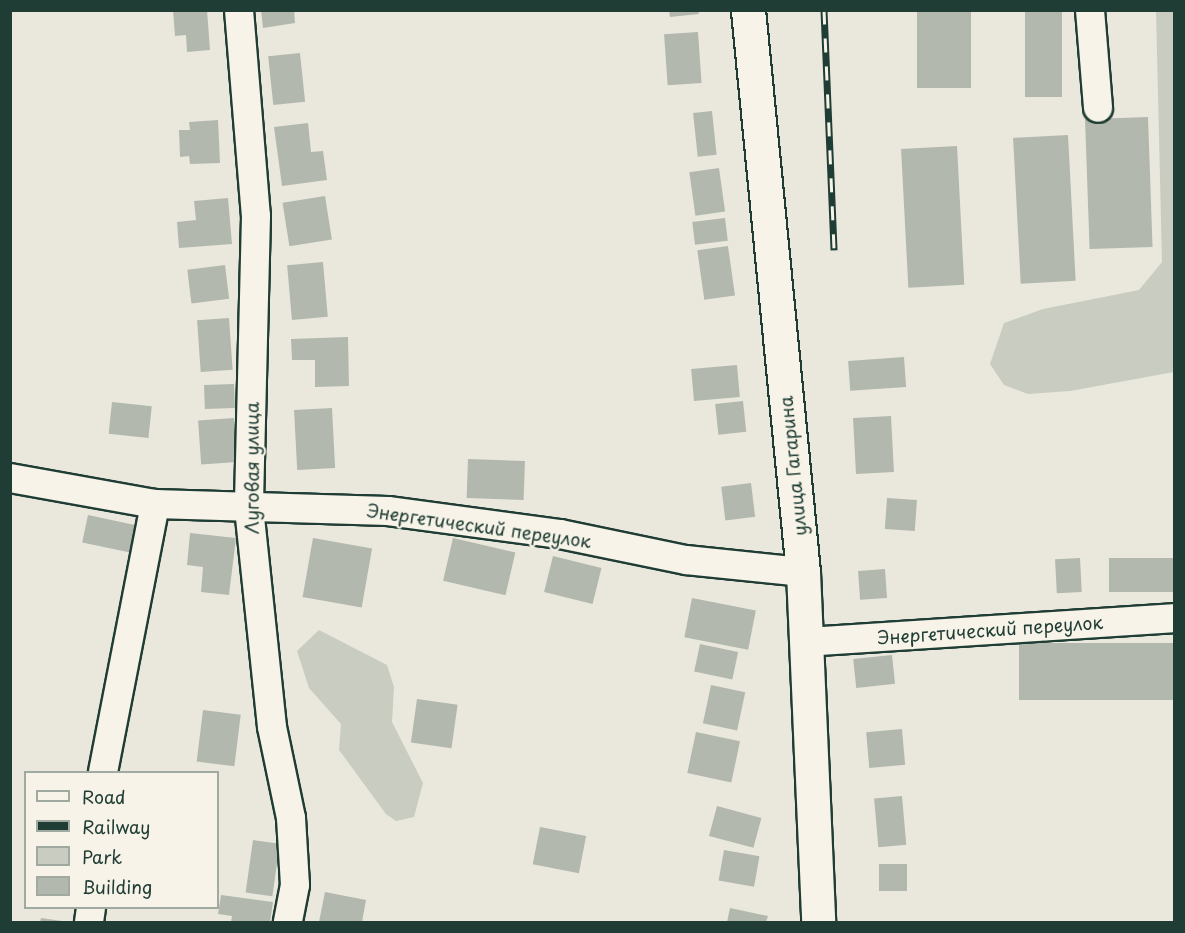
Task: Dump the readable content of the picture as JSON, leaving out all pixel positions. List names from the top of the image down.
{
  "streets": {
    "main road": ["улица Гагарина"],
    "street": ["Луговая улица", "Энергетический переулок"]
  },
  "crossings": [
    ["улица Гагарина", "Энергетический переулок"],
    ["Луговая улица", "Энергетический переулок"]
  ],
  "legend": [
    "Road",
    "Railway",
    "Park",
    "Building"
  ]
}
